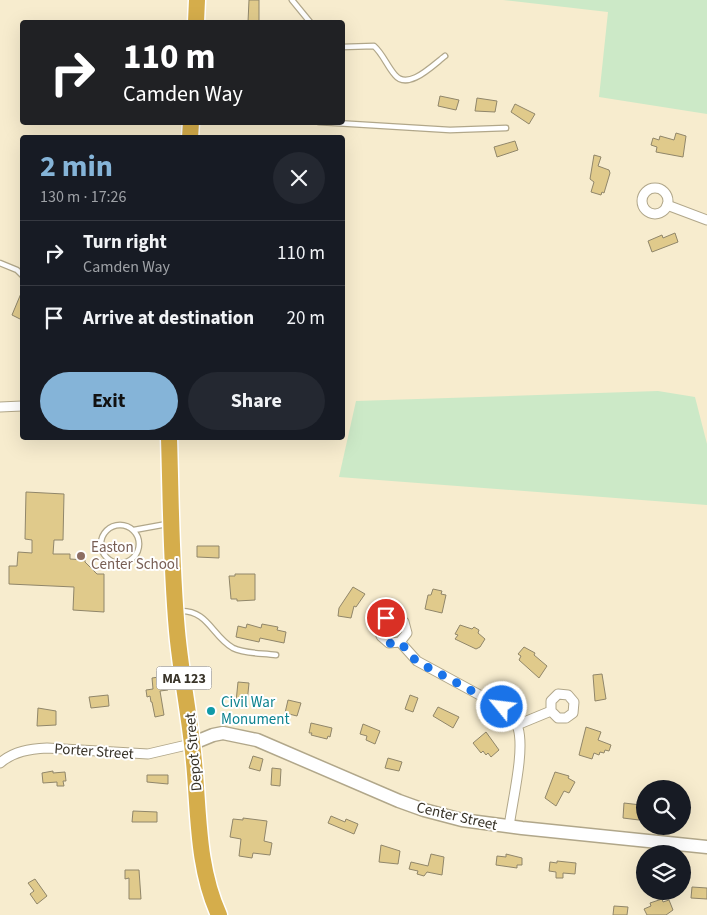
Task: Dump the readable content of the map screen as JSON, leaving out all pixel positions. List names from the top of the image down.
{
  "streets": {
    "highway": ["MA 123", "Depot Street"],
    "main road": ["Center Street"],
    "street": ["Porter Street"]
  },
  "crossings": [
    ["Porter Street", "Depot Street"],
    ["Porter Street", "Center Street"],
    ["Depot Street", "Center Street"]
  ],
  "places": ["Easton Center School", "Civil War Monument"],
  "page": {
    "turn": ["110 m", "Camden Way"],
    "heading": ["2 min", "130 m · 17:26"],
    "list": [
      {
        "name": "Turn right",
        "note": "Camden Way",
        "value": "110 m"
      },
      {
        "name": "Arrive at destination",
        "value": "20 m"
      }
    ],
    "buttons": ["Exit", "Share"]
  }
}
